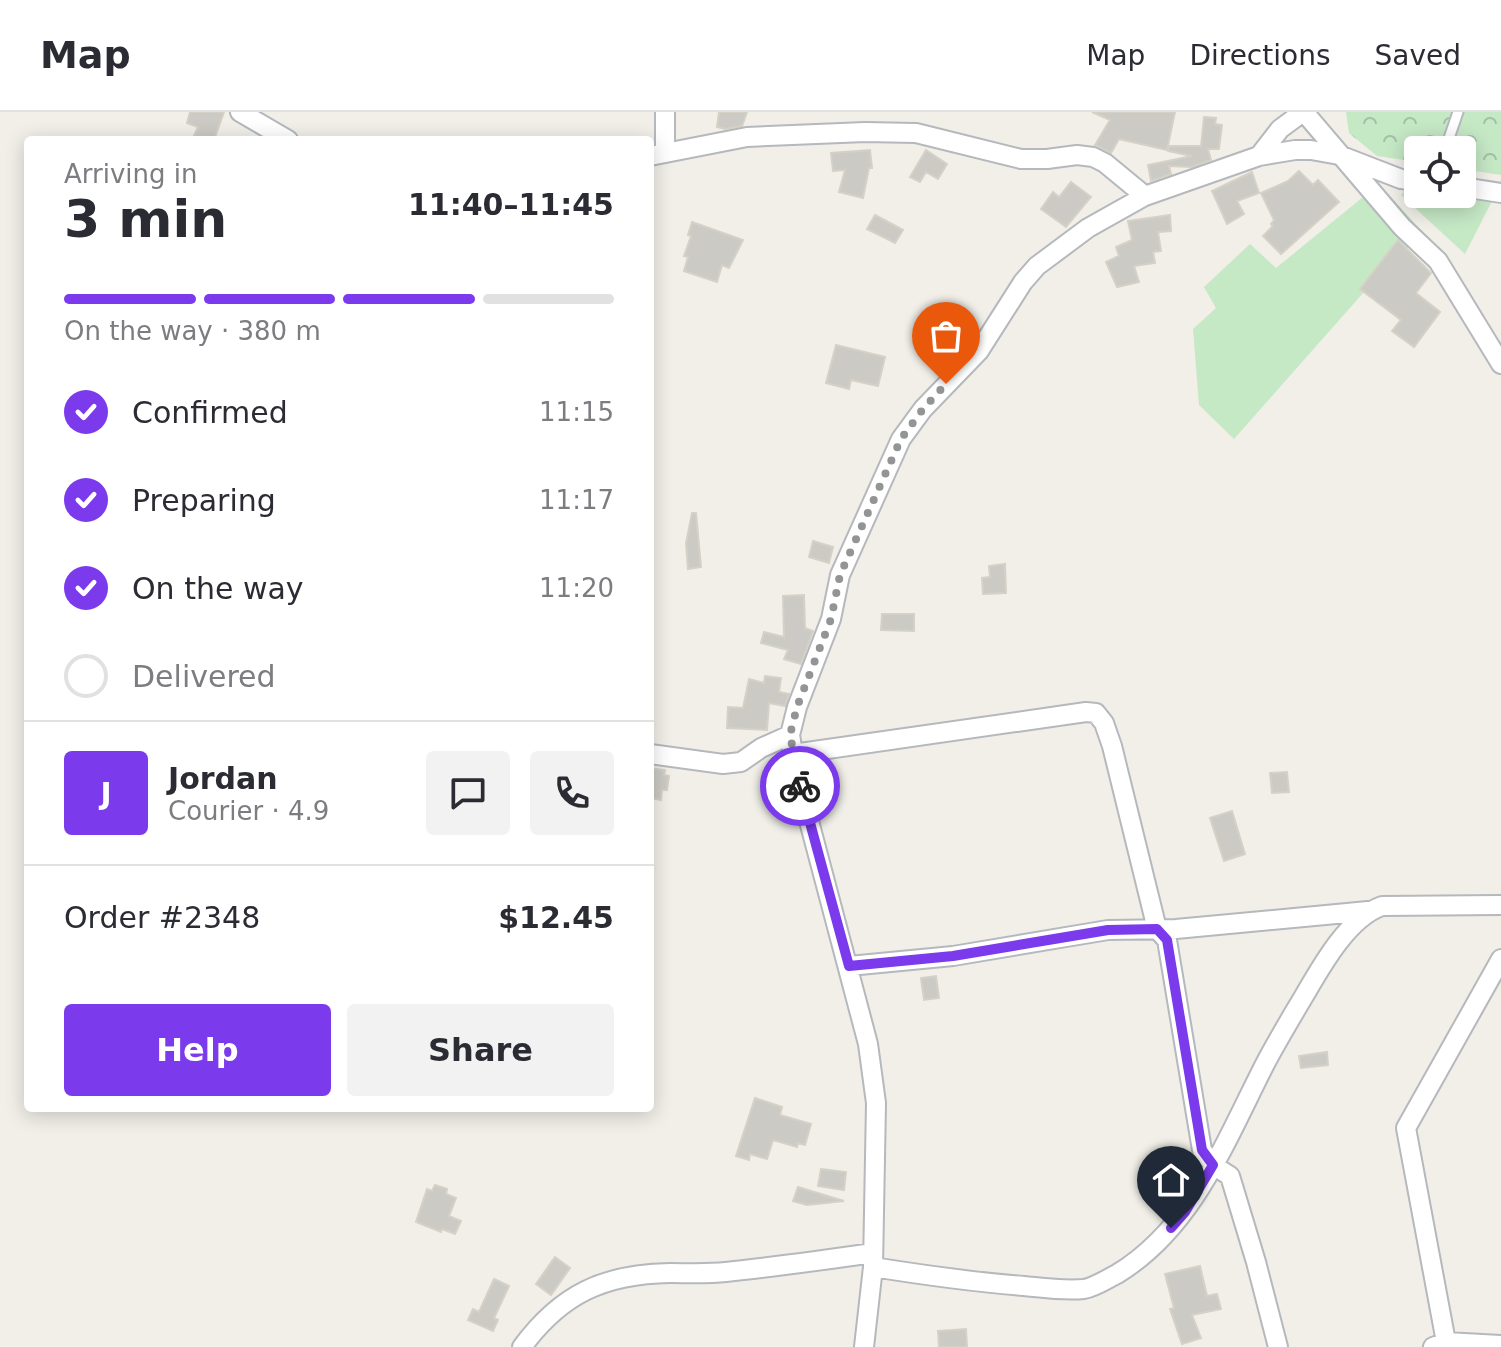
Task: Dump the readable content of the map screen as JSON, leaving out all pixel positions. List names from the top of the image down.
{
  "page": {
    "header": "Map",
    "nav": ["Map", "Directions", "Saved"],
    "heading": ["3 min", "Arriving in", "11:40–11:45"],
    "panel": [
      "Jordan",
      "Courier · 4.9",
      "Order #2348",
      "$12.45"
    ],
    "bar": "On the way · 380 m",
    "list": [
      ["Confirmed", "11:15"],
      ["Preparing", "11:17"],
      ["On the way", "11:20"],
      "Delivered"
    ],
    "round": "J",
    "buttons": ["Help", "Share"]
  }
}
